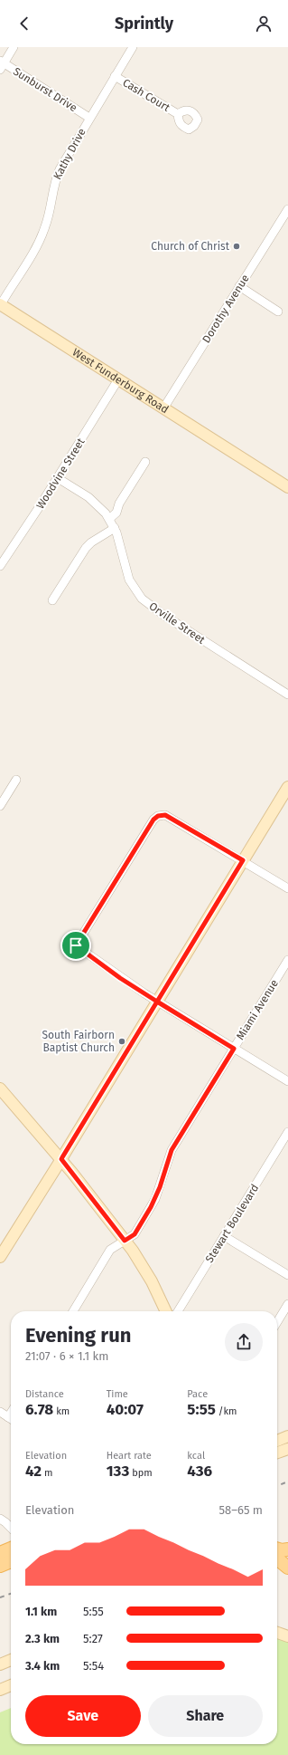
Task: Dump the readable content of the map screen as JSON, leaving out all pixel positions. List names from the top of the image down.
{
  "streets": {
    "street": [
      "Sunburst Drive",
      "Cash Court",
      "Kathy Drive",
      "Dorothy Avenue",
      "West Funderburg Road",
      "Woodvine Street",
      "Orville Street",
      "Miami Avenue",
      "Stewart Boulevard"
    ]
  },
  "crossings": [
    ["Sunburst Drive", "Kathy Drive"],
    ["Cash Court", "Kathy Drive"],
    ["Kathy Drive", "West Funderburg Road"],
    ["Dorothy Avenue", "West Funderburg Road"],
    ["West Funderburg Road", "Woodvine Street"],
    ["Woodvine Street", "Orville Street"]
  ],
  "places": ["Church of Christ", "South Fairborn Baptist Church"],
  "page": {
    "header": "Sprintly",
    "heading": ["Evening run", "21:07 · 6 × 1.1 km"],
    "stats": [
      ["Distance", "6.78 km"],
      ["Time", "40:07"],
      ["Pace", "5:55 /km"],
      ["Elevation", "42 m"],
      ["Heart rate", "133 bpm"],
      ["kcal", "436"]
    ],
    "chart": ["Elevation", "58–65 m"],
    "list": [
      {
        "name": "1.1 km",
        "note": "5:55"
      },
      {
        "name": "2.3 km",
        "note": "5:27"
      },
      {
        "name": "3.4 km",
        "note": "5:54"
      }
    ],
    "buttons": ["Save", "Share"]
  }
}
